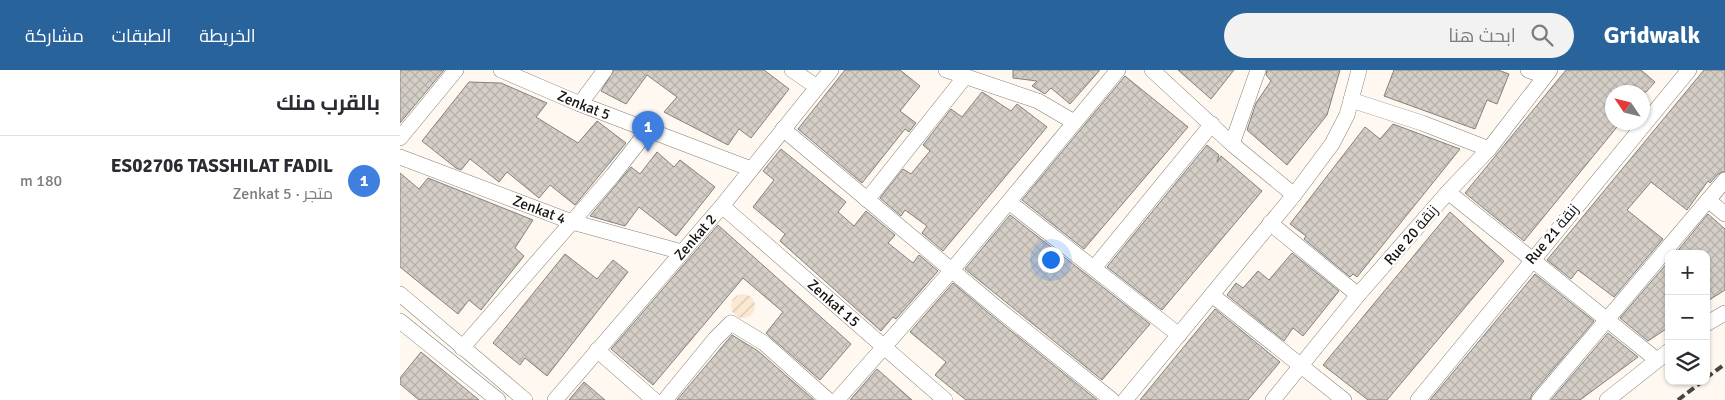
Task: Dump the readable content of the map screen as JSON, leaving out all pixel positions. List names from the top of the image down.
{
  "streets": {
    "street": [
      "Zenkat 5",
      "Zenkat 4",
      "Rue 21 زنقة",
      "Rue 20 زنقة",
      "Zenkat 2",
      "Zenkat 15"
    ]
  },
  "crossings": [
    ["Zenkat 5", "Zenkat 2"],
    ["Zenkat 4", "Zenkat 2"],
    ["Zenkat 2", "Zenkat 15"]
  ],
  "north": "top left",
  "page": {
    "header": "Gridwalk",
    "search": "ابحث هنا",
    "nav": ["الخريطة", "الطبقات", "مشاركة"],
    "heading": "بالقرب منك",
    "pins": "1",
    "list": [
      {
        "mark": "1",
        "name": "ES02706 TASSHILAT FADIL",
        "note": "متجر · Zenkat 5",
        "value": "180 m"
      }
    ],
    "map_buttons": ["+", "−"]
  }
}
